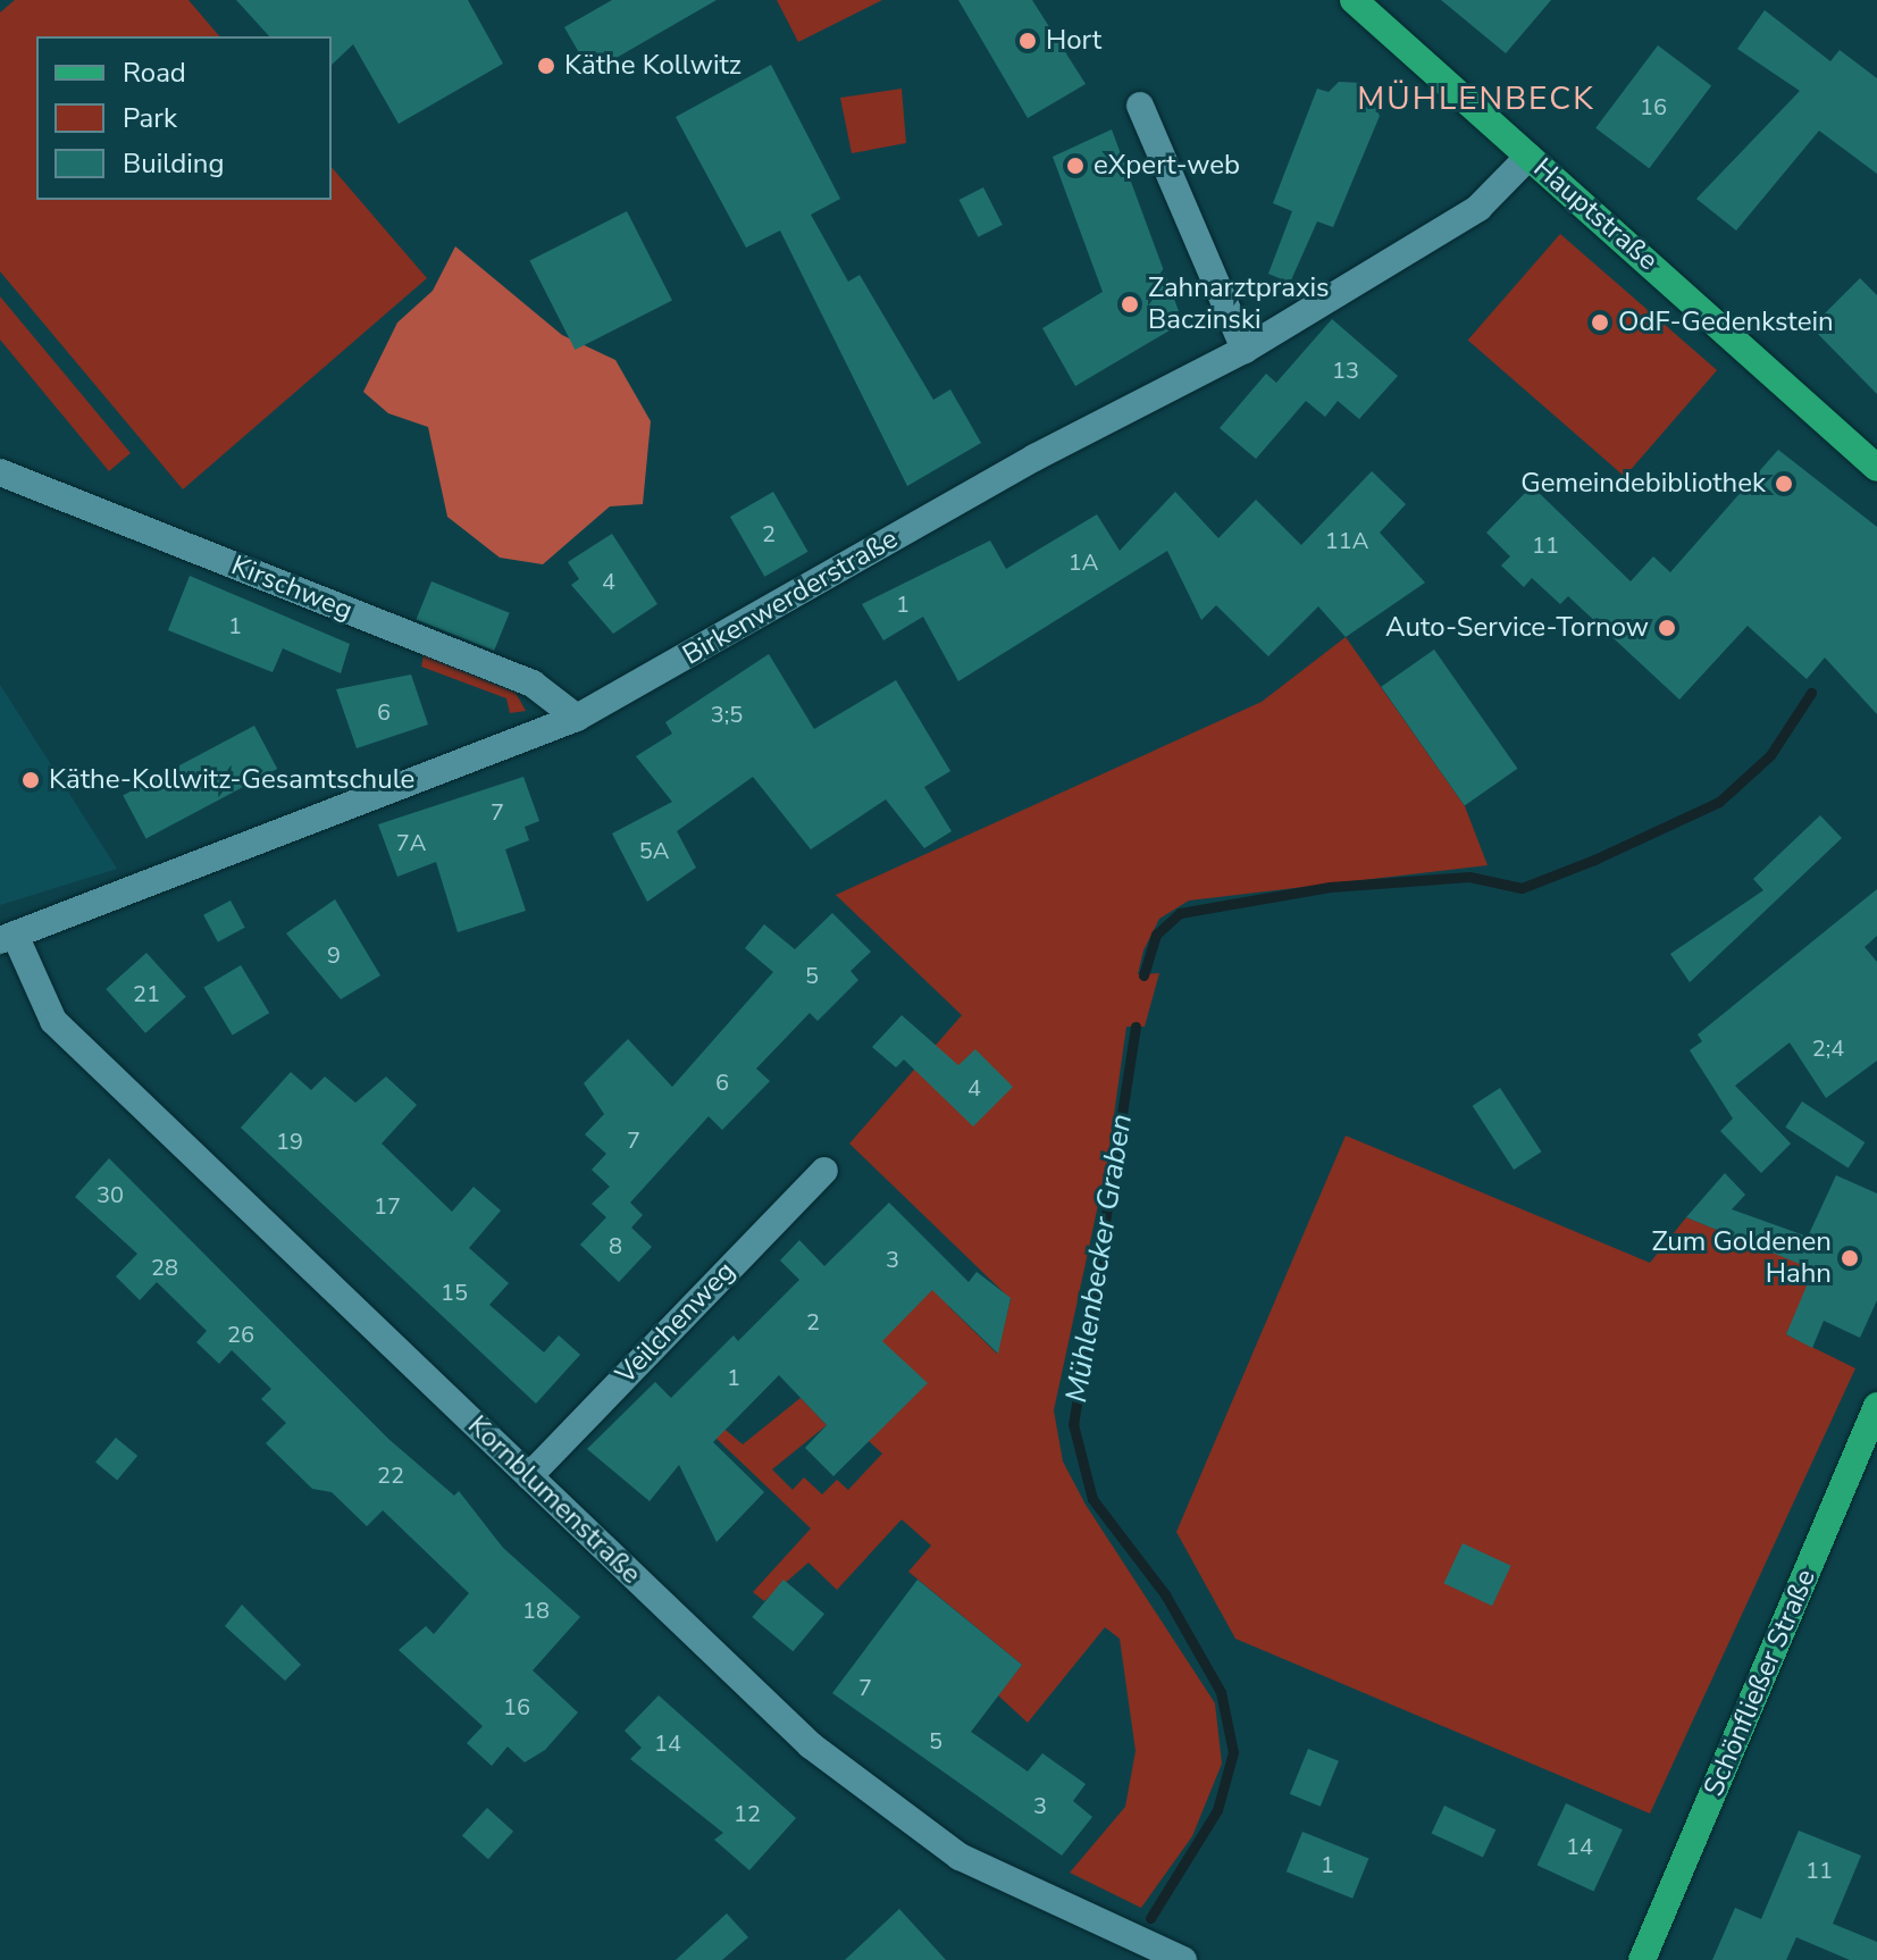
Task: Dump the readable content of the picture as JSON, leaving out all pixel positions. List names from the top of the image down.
{
  "streets": {
    "main road": ["Hauptstraße", "Schönfließer Straße"],
    "street": [
      "Kirschweg",
      "Birkenwerderstraße",
      "Veilchenweg",
      "Kornblumenstraße"
    ]
  },
  "crossings": [
    ["Hauptstraße", "Birkenwerderstraße"],
    ["Kirschweg", "Birkenwerderstraße"],
    ["Birkenwerderstraße", "Kornblumenstraße"],
    ["Veilchenweg", "Kornblumenstraße"]
  ],
  "districts": ["MÜHLENBECK"],
  "water": ["Mühlenbecker Graben"],
  "places": [
    "Hort",
    "Käthe Kollwitz",
    "eXpert-web",
    "Zahnarztpraxis Baczinski",
    "OdF-Gedenkstein",
    "Gemeindebibliothek",
    "Auto-Service-Tornow",
    "Käthe-Kollwitz-Gesamtschule",
    "Zum Goldenen Hahn"
  ],
  "house_numbers": [
    "16",
    "13",
    "2",
    "11A",
    "11",
    "1A",
    "4",
    "1",
    "1",
    "6",
    "3;5",
    "7",
    "7A",
    "5A",
    "9",
    "5",
    "21",
    "2;4",
    "6",
    "4",
    "7",
    "19",
    "30",
    "17",
    "8",
    "3",
    "28",
    "15",
    "2",
    "26",
    "1",
    "22",
    "18",
    "7",
    "16",
    "5",
    "14",
    "3",
    "12",
    "14",
    "1",
    "11"
  ],
  "legend": ["Road", "Park", "Building"]
}
